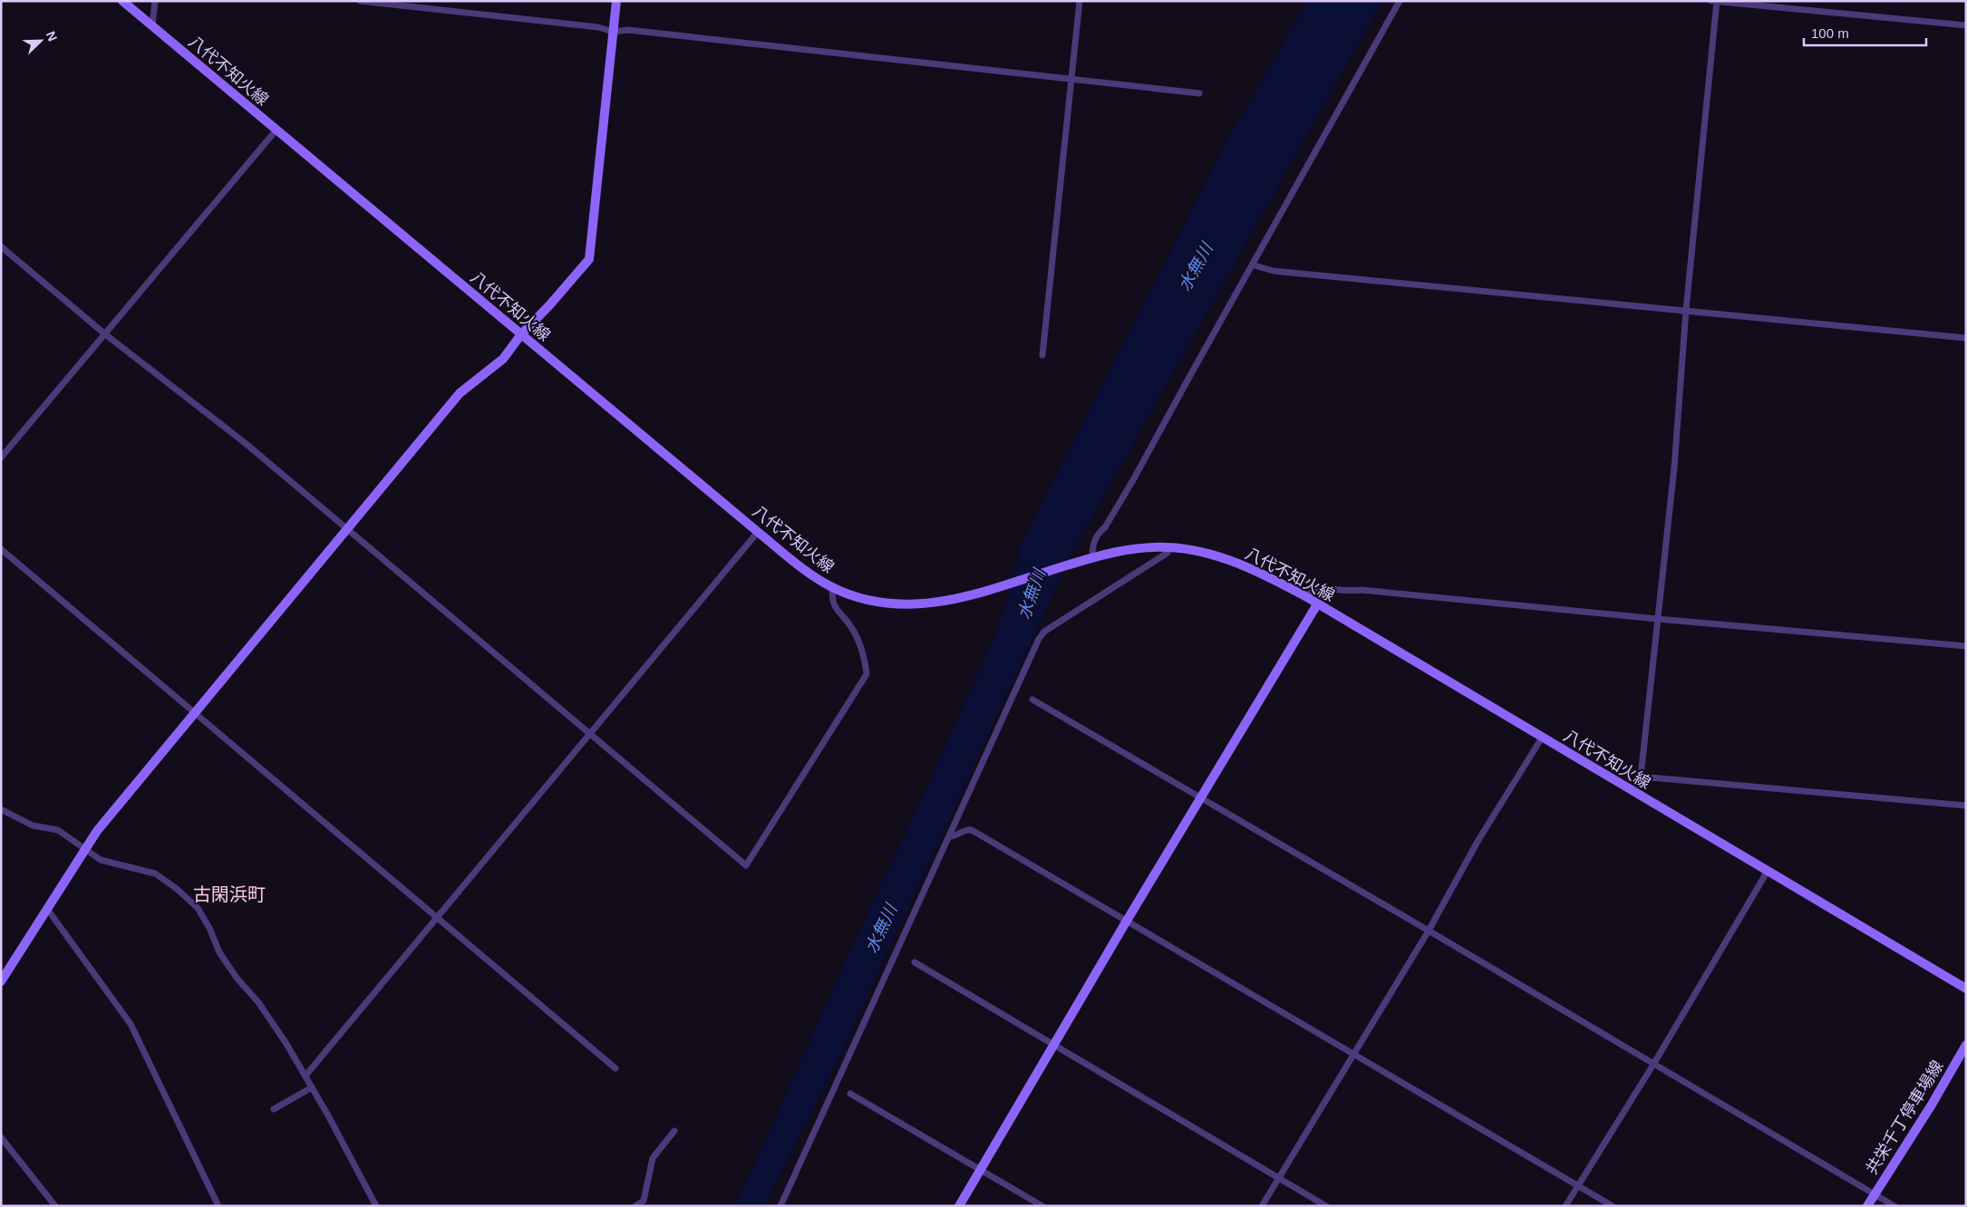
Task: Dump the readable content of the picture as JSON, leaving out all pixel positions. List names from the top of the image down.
{
  "streets": {
    "main road": ["八代不知火線", "共栄千丁停車場線"]
  },
  "districts": ["古閑浜町"],
  "water": ["水無川"],
  "scale_bar": "100 m",
  "north": "top right"
}
